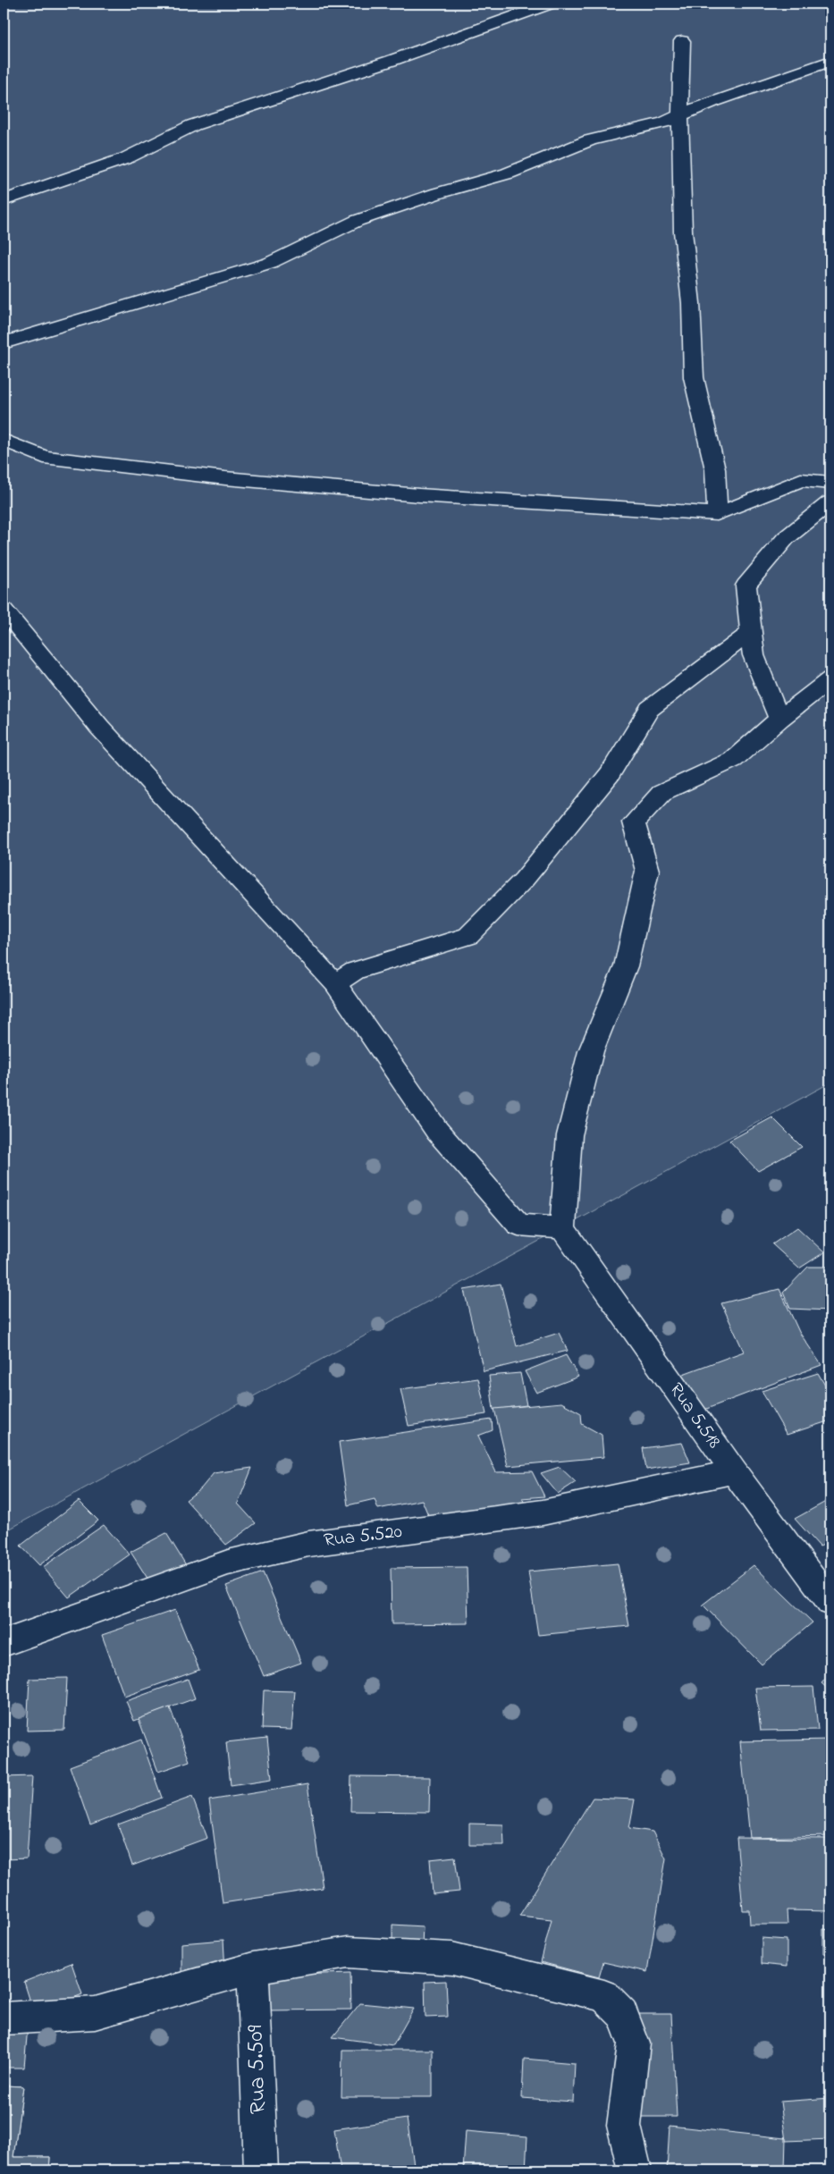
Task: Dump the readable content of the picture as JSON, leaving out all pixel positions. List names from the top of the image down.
{
  "streets": {
    "street": ["Rua 5.518", "Rua 5.520", "Rua 5.509"]
  },
  "crossings": [
    ["Rua 5.518", "Rua 5.520"]
  ]
}
